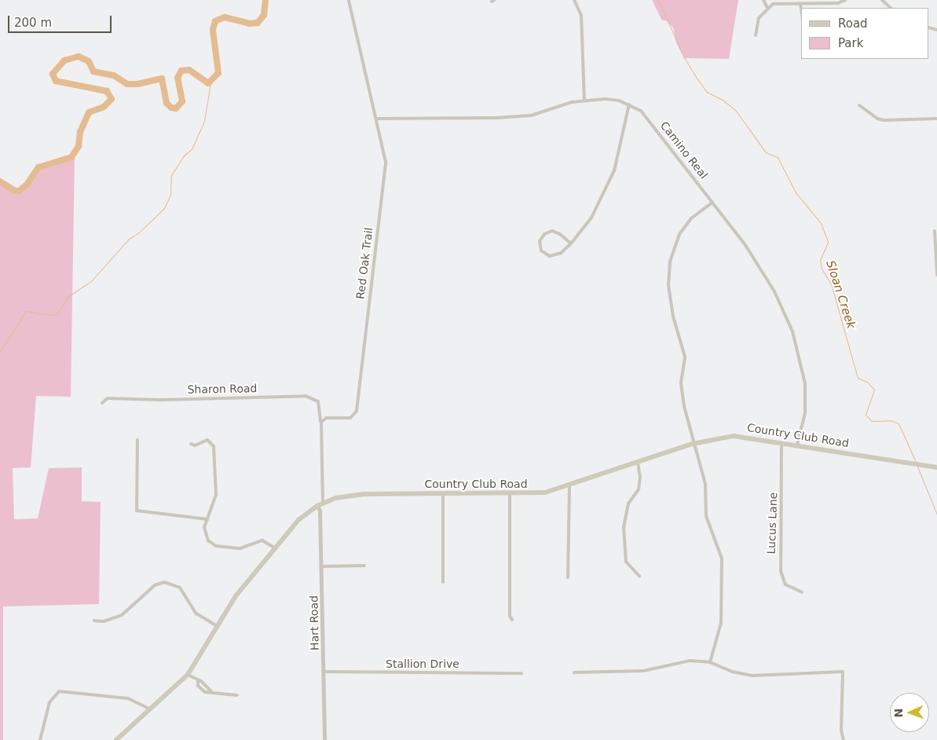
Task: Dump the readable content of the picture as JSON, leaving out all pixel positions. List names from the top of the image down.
{
  "streets": {
    "main road": ["Country Club Road"],
    "street": [
      "Camino Real",
      "Red Oak Trail",
      "Sharon Road",
      "Lucus Lane",
      "Hart Road",
      "Stallion Drive"
    ]
  },
  "crossings": [
    ["Camino Real", "Red Oak Trail"],
    ["Camino Real", "Country Club Road"],
    ["Red Oak Trail", "Sharon Road"],
    ["Country Club Road", "Lucus Lane"],
    ["Country Club Road", "Hart Road"],
    ["Hart Road", "Stallion Drive"]
  ],
  "water": ["Sloan Creek"],
  "legend": ["Road", "Park"],
  "scale_bar": "200 m",
  "north": "left"
}
